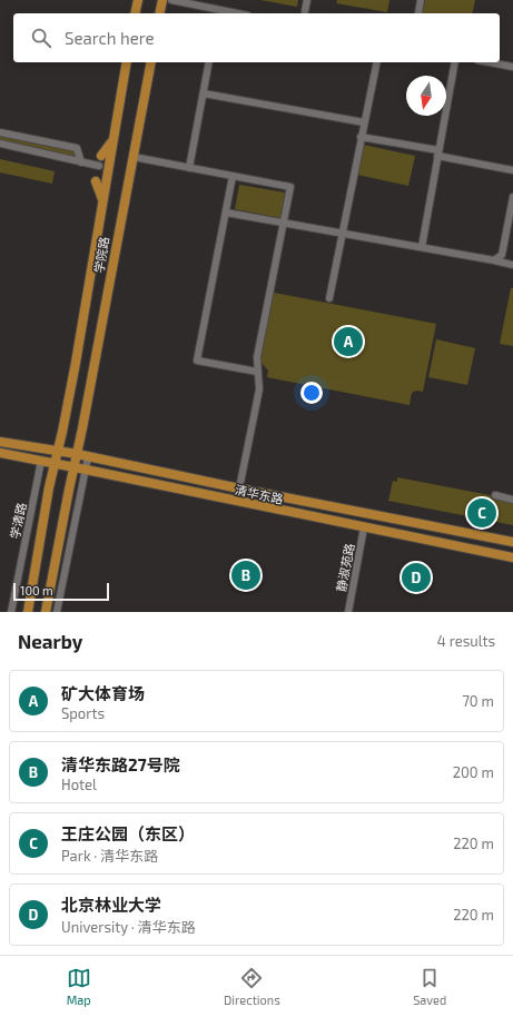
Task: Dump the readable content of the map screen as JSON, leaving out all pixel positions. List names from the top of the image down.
{
  "streets": {
    "main road": ["学院路", "清华东路", "学清路"],
    "street": ["静淑苑路"]
  },
  "crossings": [
    ["学院路", "清华东路"],
    ["学院路", "学清路"],
    ["清华东路", "学清路"],
    ["清华东路", "静淑苑路"]
  ],
  "scale_bar": "100 m",
  "north": "bottom",
  "page": {
    "search": "Search here",
    "pins": [
      "A",
      "C",
      "B",
      "D"
    ],
    "scale": "100 m",
    "heading": ["Nearby", "4 results"],
    "list": [
      {
        "mark": "A",
        "name": "矿大体育场",
        "note": "Sports",
        "value": "70 m"
      },
      {
        "mark": "B",
        "name": "清华东路27号院",
        "note": "Hotel",
        "value": "200 m"
      },
      {
        "mark": "C",
        "name": "王庄公园（东区）",
        "note": "Park · 清华东路",
        "value": "220 m"
      },
      {
        "mark": "D",
        "name": "北京林业大学",
        "note": "University · 清华东路",
        "value": "220 m"
      }
    ],
    "nav": ["Map", "Directions", "Saved"]
  }
}
